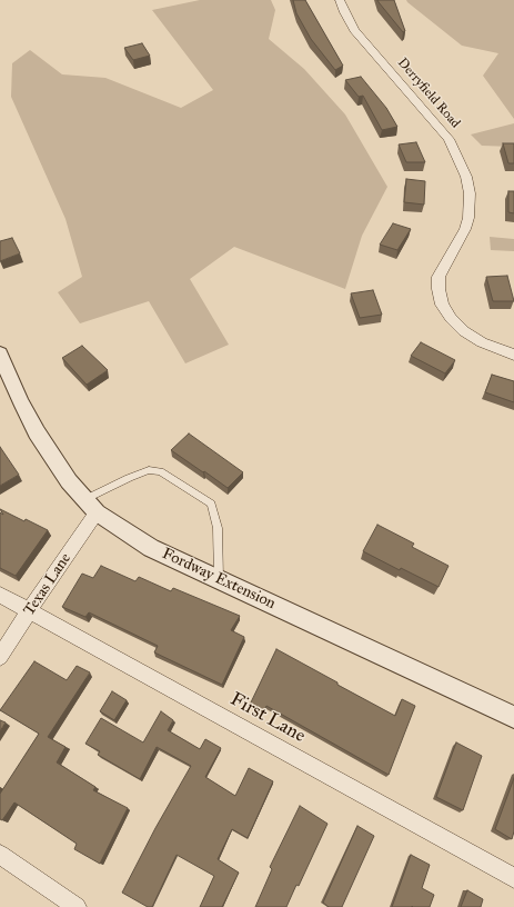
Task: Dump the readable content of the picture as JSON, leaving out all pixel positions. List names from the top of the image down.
{
  "streets": {
    "street": [
      "Derryfield Road",
      "Fordway Extension",
      "Texas Lane",
      "First Lane"
    ]
  },
  "crossings": [
    ["Fordway Extension", "Texas Lane"],
    ["Texas Lane", "First Lane"]
  ]
}
